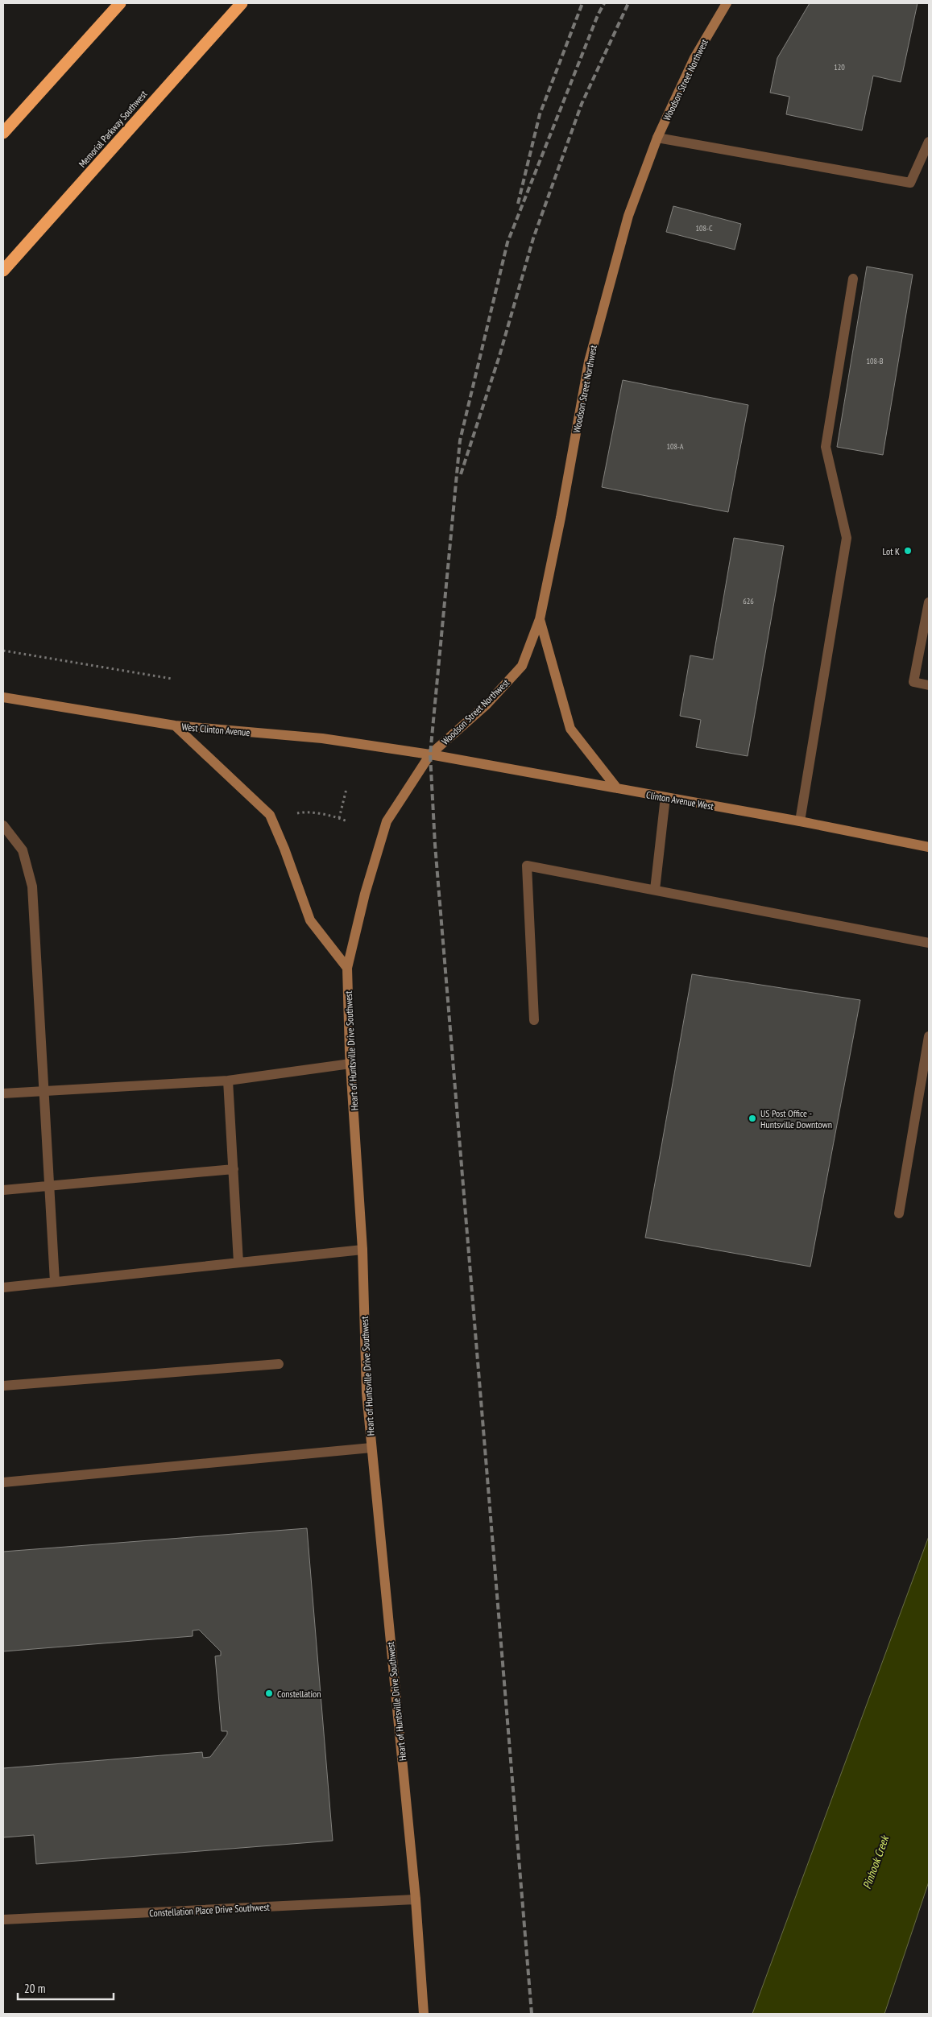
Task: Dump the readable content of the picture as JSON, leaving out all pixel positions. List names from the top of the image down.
{
  "streets": {
    "highway": ["Memorial Parkway Southwest"],
    "street": [
      "Woodson Street Northwest",
      "West Clinton Avenue",
      "Clinton Avenue West",
      "Heart of Huntsville Drive Southwest",
      "Constellation Place Drive Southwest"
    ]
  },
  "crossings": [
    ["Woodson Street Northwest", "West Clinton Avenue"],
    ["Woodson Street Northwest", "Clinton Avenue West"],
    ["Woodson Street Northwest", "Heart of Huntsville Drive Southwest"],
    ["West Clinton Avenue", "Clinton Avenue West"],
    ["West Clinton Avenue", "Heart of Huntsville Drive Southwest"],
    ["Clinton Avenue West", "Heart of Huntsville Drive Southwest"],
    ["Heart of Huntsville Drive Southwest", "Constellation Place Drive Southwest"]
  ],
  "water": ["Pinhook Creek"],
  "places": ["Lot K", "US Post Office - Huntsville Downtown", "Constellation"],
  "house_numbers": [
    "120",
    "108-C",
    "108-B",
    "108-A",
    "626"
  ],
  "scale_bar": "20 m"
}
